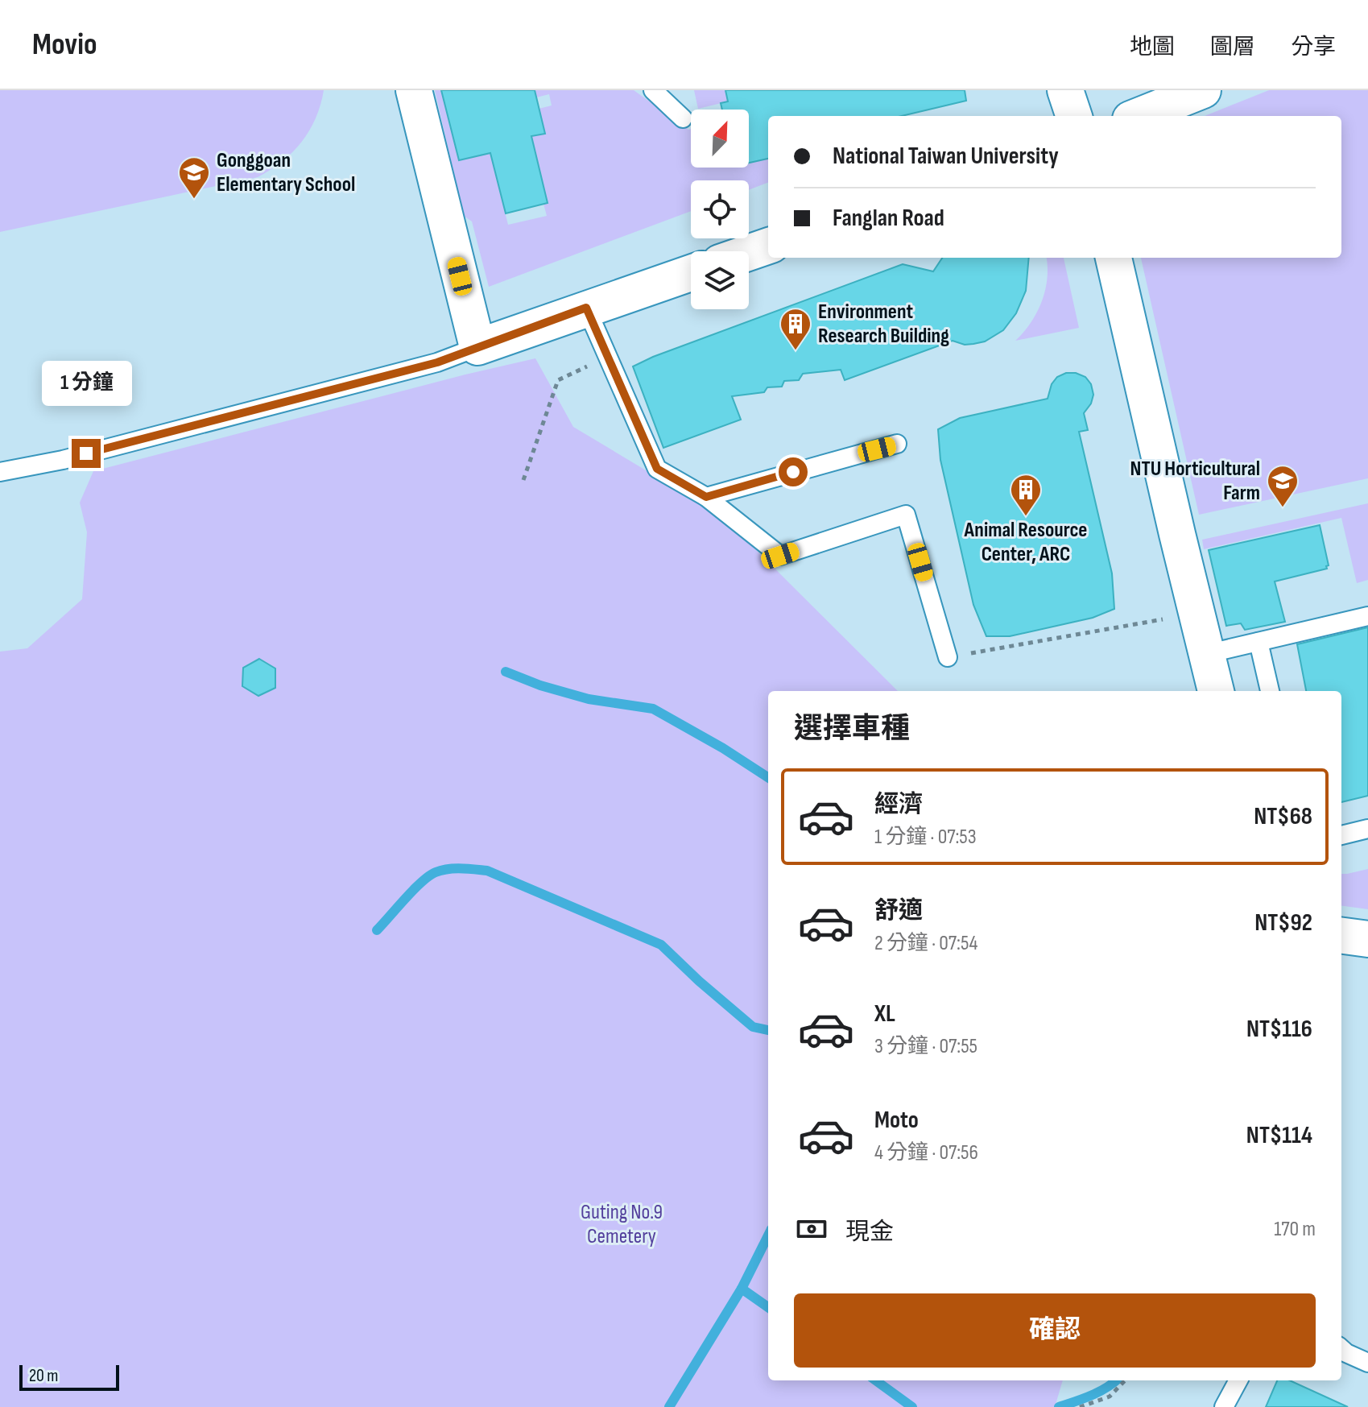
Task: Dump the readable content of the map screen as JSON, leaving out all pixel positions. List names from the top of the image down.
{
  "parks": ["Guting No.9 Cemetery"],
  "places": {
    "school or university": ["Gonggoan Elementary School", "NTU Horticultural Farm"],
    "building": ["Environment Research Building", "Animal Resource Center, ARC"]
  },
  "scale_bar": "20 m",
  "north": "top right",
  "page": {
    "header": "Movio",
    "nav": ["地圖", "圖層", "分享"],
    "banner": ["National Taiwan University", "Fanglan Road"],
    "bubble": "1 分鐘",
    "heading": "選擇車種",
    "list": [
      {
        "name": "經濟",
        "note": "1 分鐘 · 07:53",
        "value": "NT$68"
      },
      {
        "name": "舒適",
        "note": "2 分鐘 · 07:54",
        "value": "NT$92"
      },
      {
        "name": "XL",
        "note": "3 分鐘 · 07:55",
        "value": "NT$116"
      },
      {
        "name": "Moto",
        "note": "4 分鐘 · 07:56",
        "value": "NT$114"
      }
    ],
    "pay": ["現金", "170 m"],
    "buttons": "確認",
    "scale": "20 m"
  }
}
